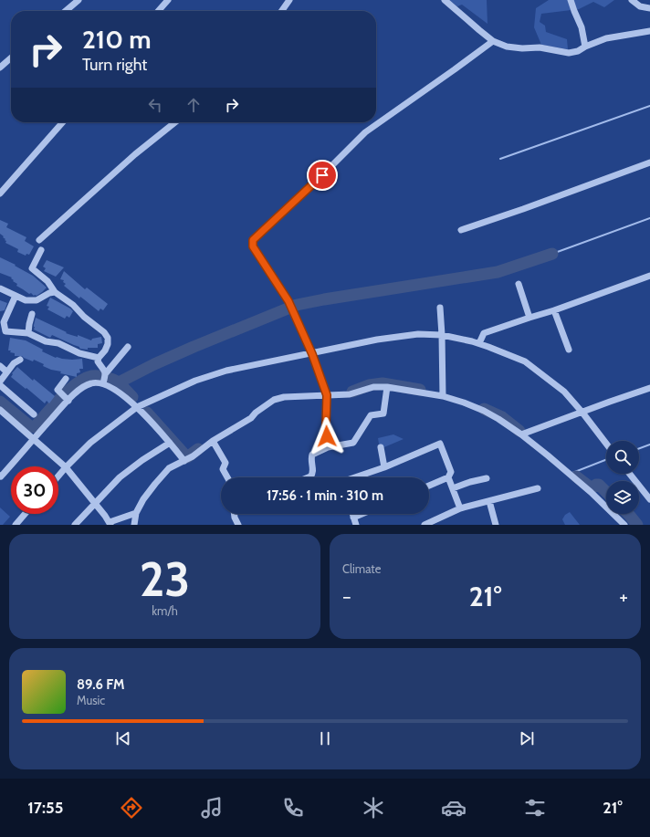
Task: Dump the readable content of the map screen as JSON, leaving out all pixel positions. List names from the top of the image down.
{
  "page": {
    "turn": ["210 m", "Turn right"],
    "limit": "30",
    "trip": "17:56 · 1 min · 310 m",
    "tile": [
      ["23", "km/h"],
      "Climate"
    ],
    "heat": ["−", "21°", "+"],
    "song": ["89.6 FM", "Music"],
    "tabs": ["17:55", "21°"]
  }
}
